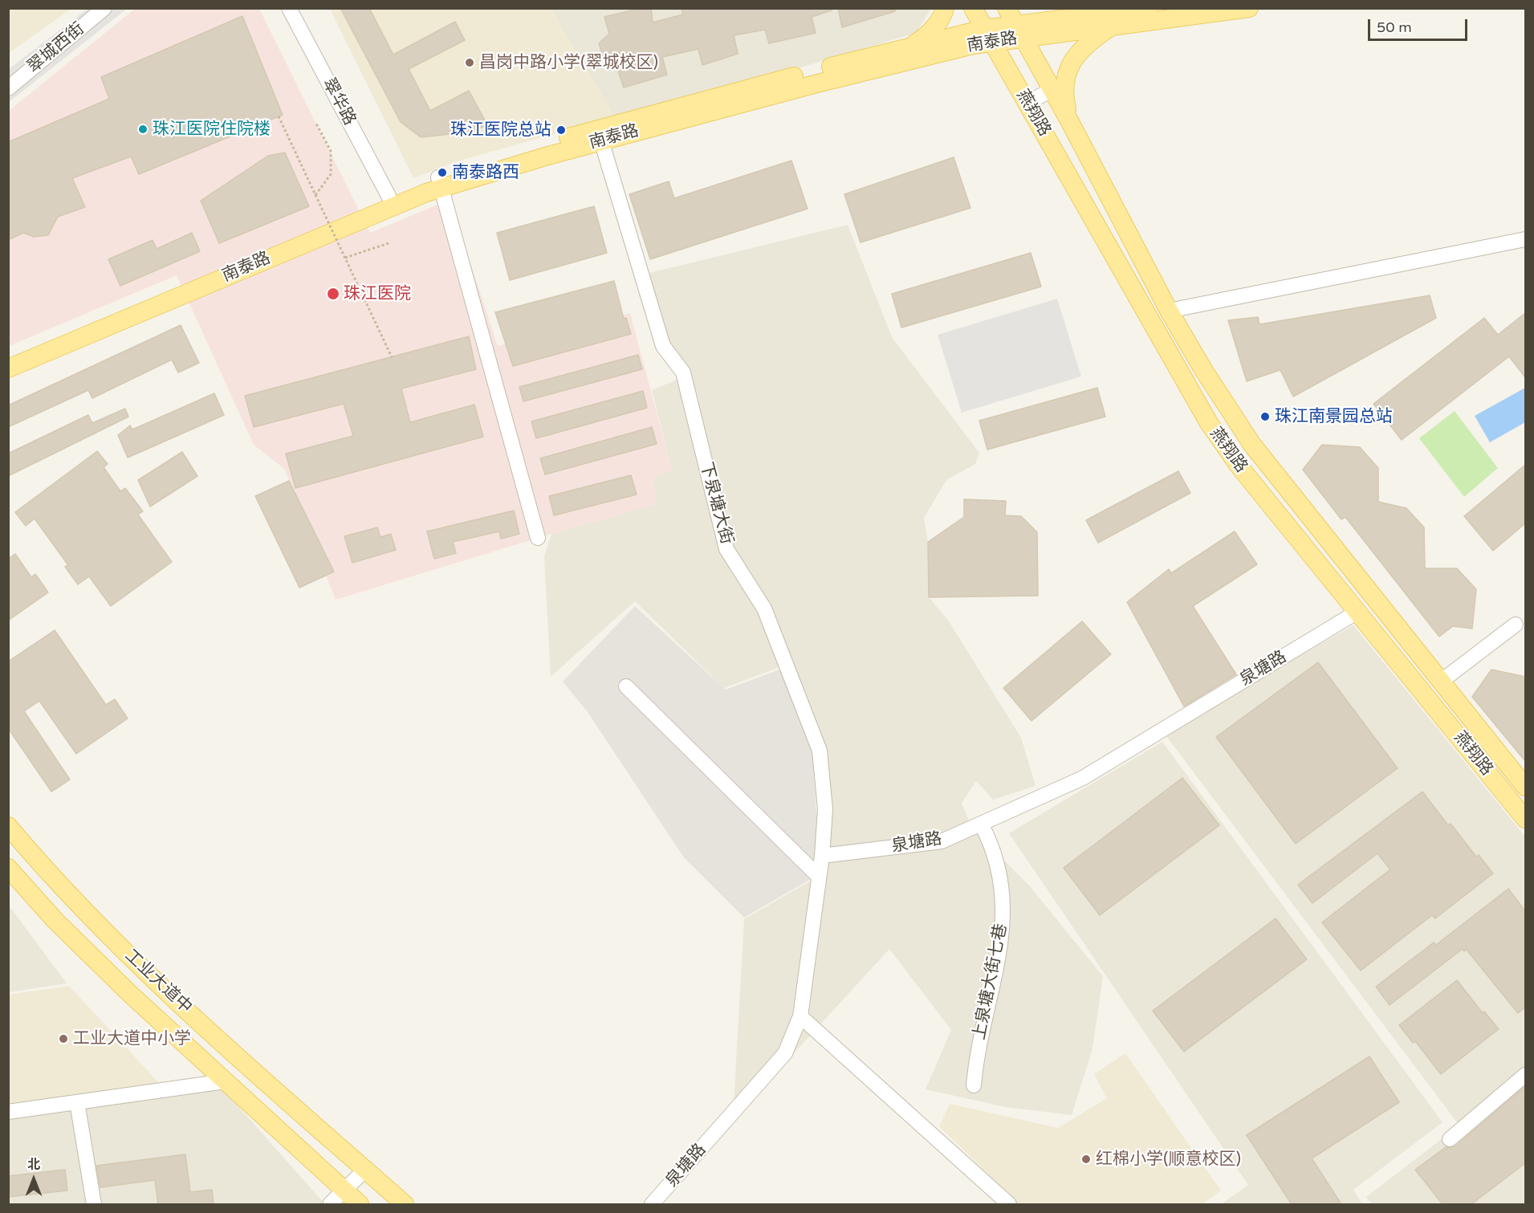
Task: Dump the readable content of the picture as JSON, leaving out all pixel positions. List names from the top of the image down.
{
  "streets": {
    "main road": ["南泰路", "燕翔路", "工业大道中"],
    "street": [
      "翠城西街",
      "翠华路",
      "下泉塘大街",
      "泉塘路",
      "上泉塘大街七巷"
    ]
  },
  "crossings": [
    ["南泰路", "翠华路"],
    ["南泰路", "燕翔路"],
    ["南泰路", "下泉塘大街"],
    ["燕翔路", "泉塘路"],
    ["下泉塘大街", "泉塘路"],
    ["泉塘路", "上泉塘大街七巷"]
  ],
  "places": [
    "昌岗中路小学(翠城校区)",
    "珠江医院住院楼",
    "珠江医院总站",
    "南泰路西",
    "珠江医院",
    "珠江南景园总站",
    "工业大道中小学",
    "红棉小学(顺意校区)"
  ],
  "scale_bar": "50 m",
  "north": "top"
}
